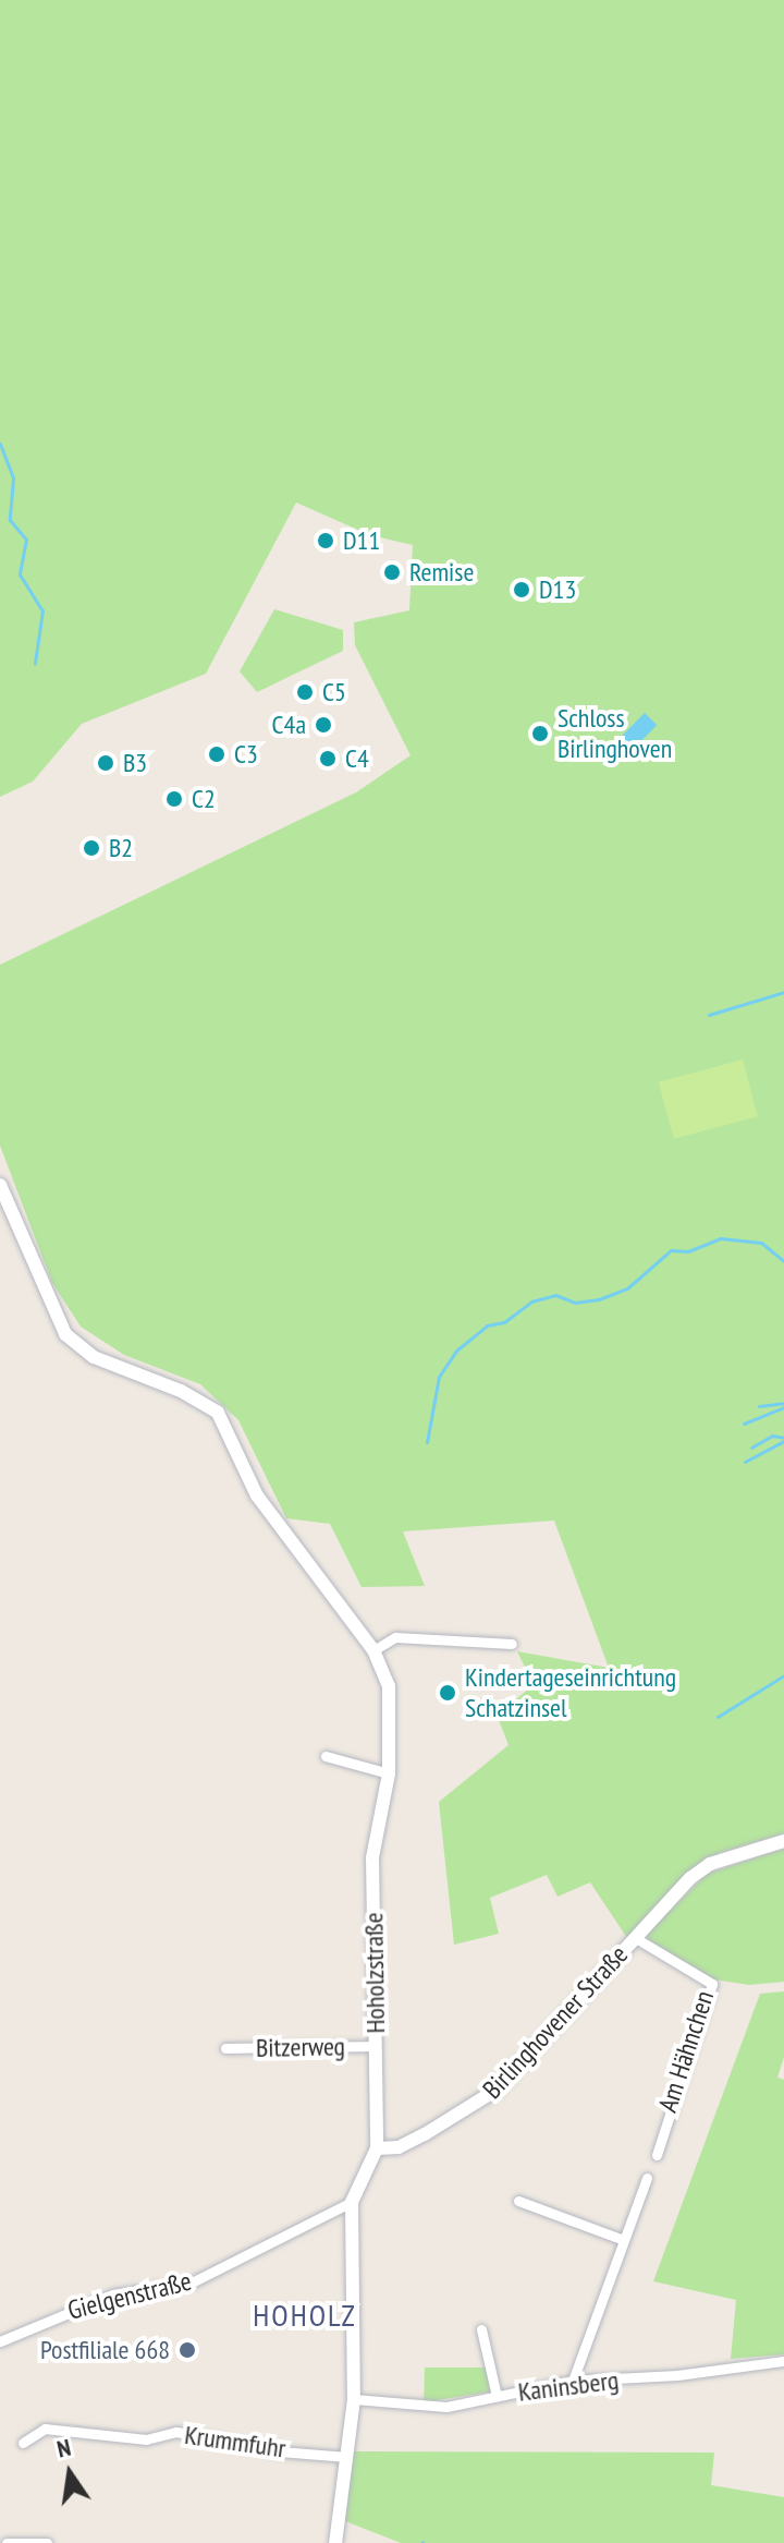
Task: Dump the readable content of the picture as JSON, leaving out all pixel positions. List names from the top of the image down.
{
  "streets": {
    "street": [
      "Hoholzstraße",
      "Birlinghovener Straße",
      "Bitzerweg",
      "Am Hähnchen",
      "Gielgenstraße",
      "Kaninsberg",
      "Krummfuhr"
    ]
  },
  "crossings": [
    ["Hoholzstraße", "Birlinghovener Straße"],
    ["Hoholzstraße", "Bitzerweg"],
    ["Hoholzstraße", "Gielgenstraße"],
    ["Hoholzstraße", "Kaninsberg"],
    ["Hoholzstraße", "Krummfuhr"],
    ["Birlinghovener Straße", "Am Hähnchen"]
  ],
  "districts": ["HOHOLZ"],
  "places": [
    "D11",
    "Remise",
    "D13",
    "C5",
    "C4a",
    "Schloss Birlinghoven",
    "C3",
    "C4",
    "B3",
    "C2",
    "B2",
    "Kindertageseinrichtung Schatzinsel",
    "Postfiliale 668"
  ],
  "north": "top"
}
